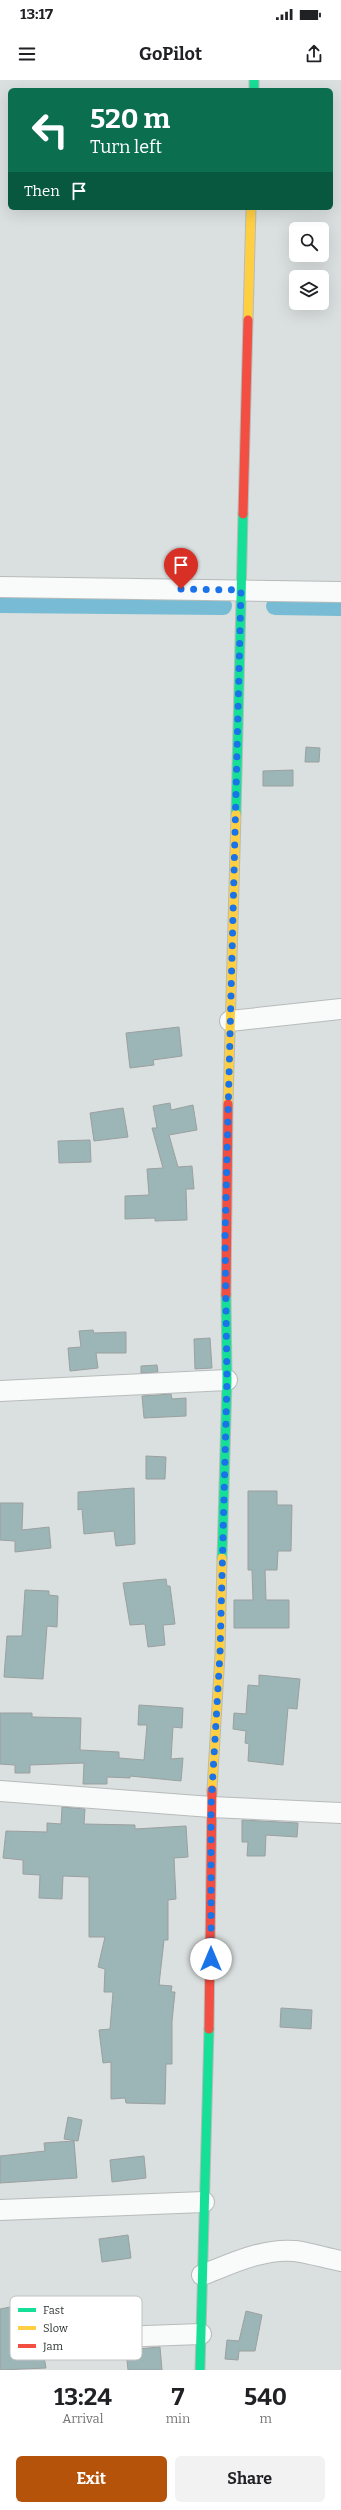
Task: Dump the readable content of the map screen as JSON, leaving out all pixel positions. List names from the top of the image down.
{
  "legend": ["Fast", "Slow", "Jam"],
  "page": {
    "status": "13:17",
    "header": "GoPilot",
    "turn": ["520 m", "Turn left"],
    "then": "Then",
    "eta": [
      "13:24",
      "Arrival",
      "7",
      "min",
      "540",
      "m"
    ],
    "buttons": ["Exit", "Share"]
  }
}
